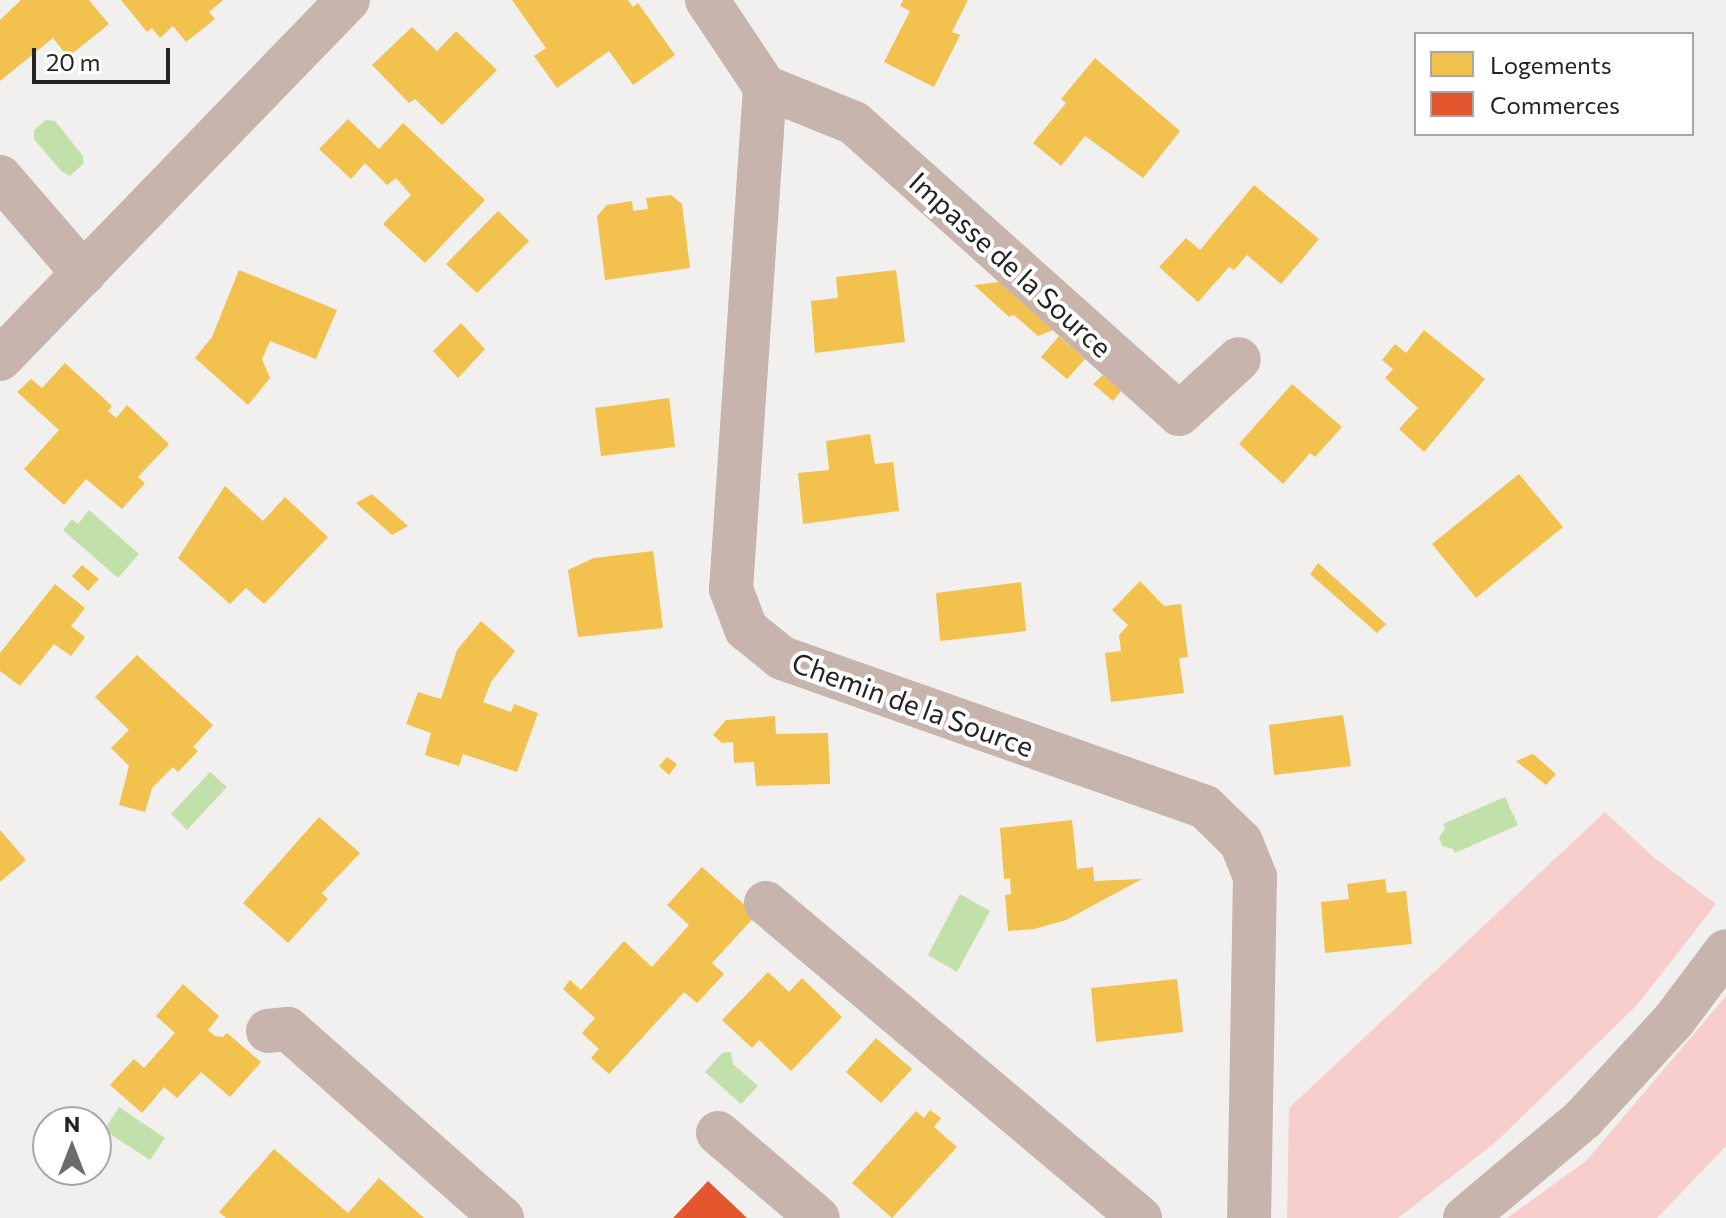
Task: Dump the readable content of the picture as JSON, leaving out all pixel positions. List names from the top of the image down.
{
  "streets": {
    "street": ["Impasse de la Source", "Chemin de la Source"]
  },
  "crossings": [
    ["Impasse de la Source", "Chemin de la Source"]
  ],
  "legend": ["Logements", "Commerces"],
  "scale_bar": "20 m",
  "north": "top"
}
